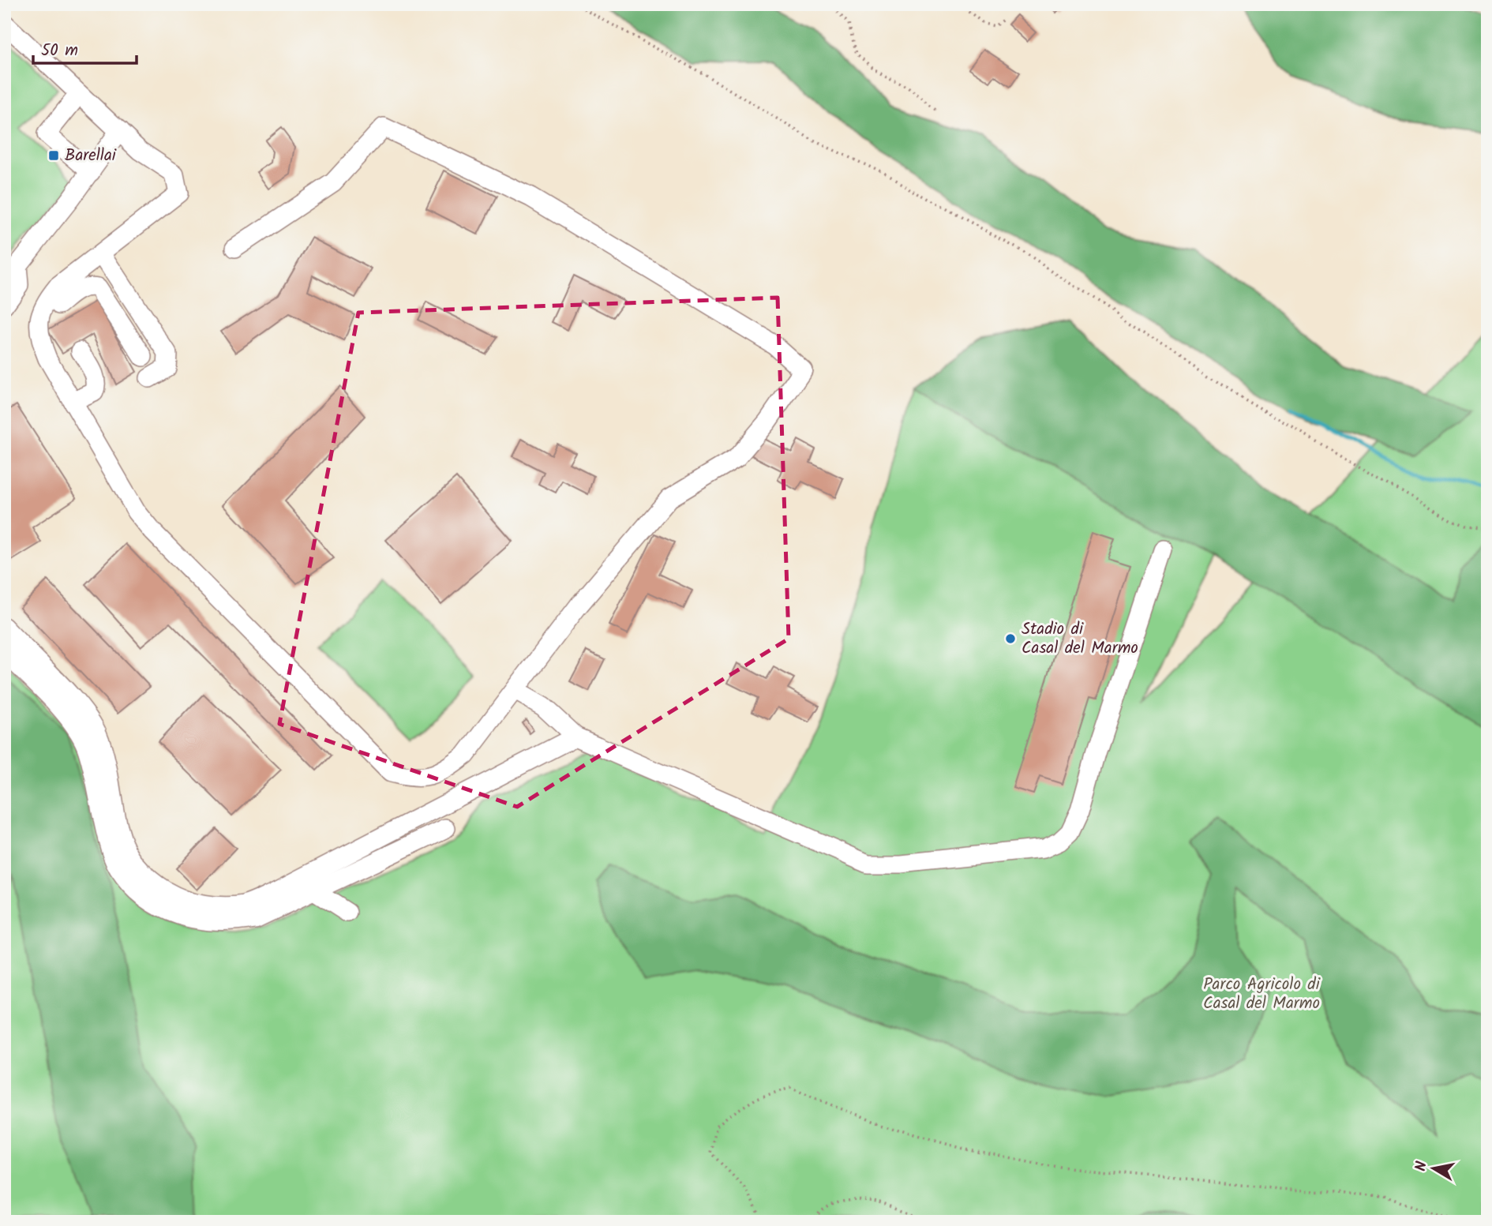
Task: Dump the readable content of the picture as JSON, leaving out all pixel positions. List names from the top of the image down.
{
  "parks": ["Parco Agricolo di Casal del Marmo"],
  "places": {
    "transit": ["Barellai"],
    "other": ["Stadio di Casal del Marmo"]
  },
  "scale_bar": "50 m",
  "north": "left"
}
